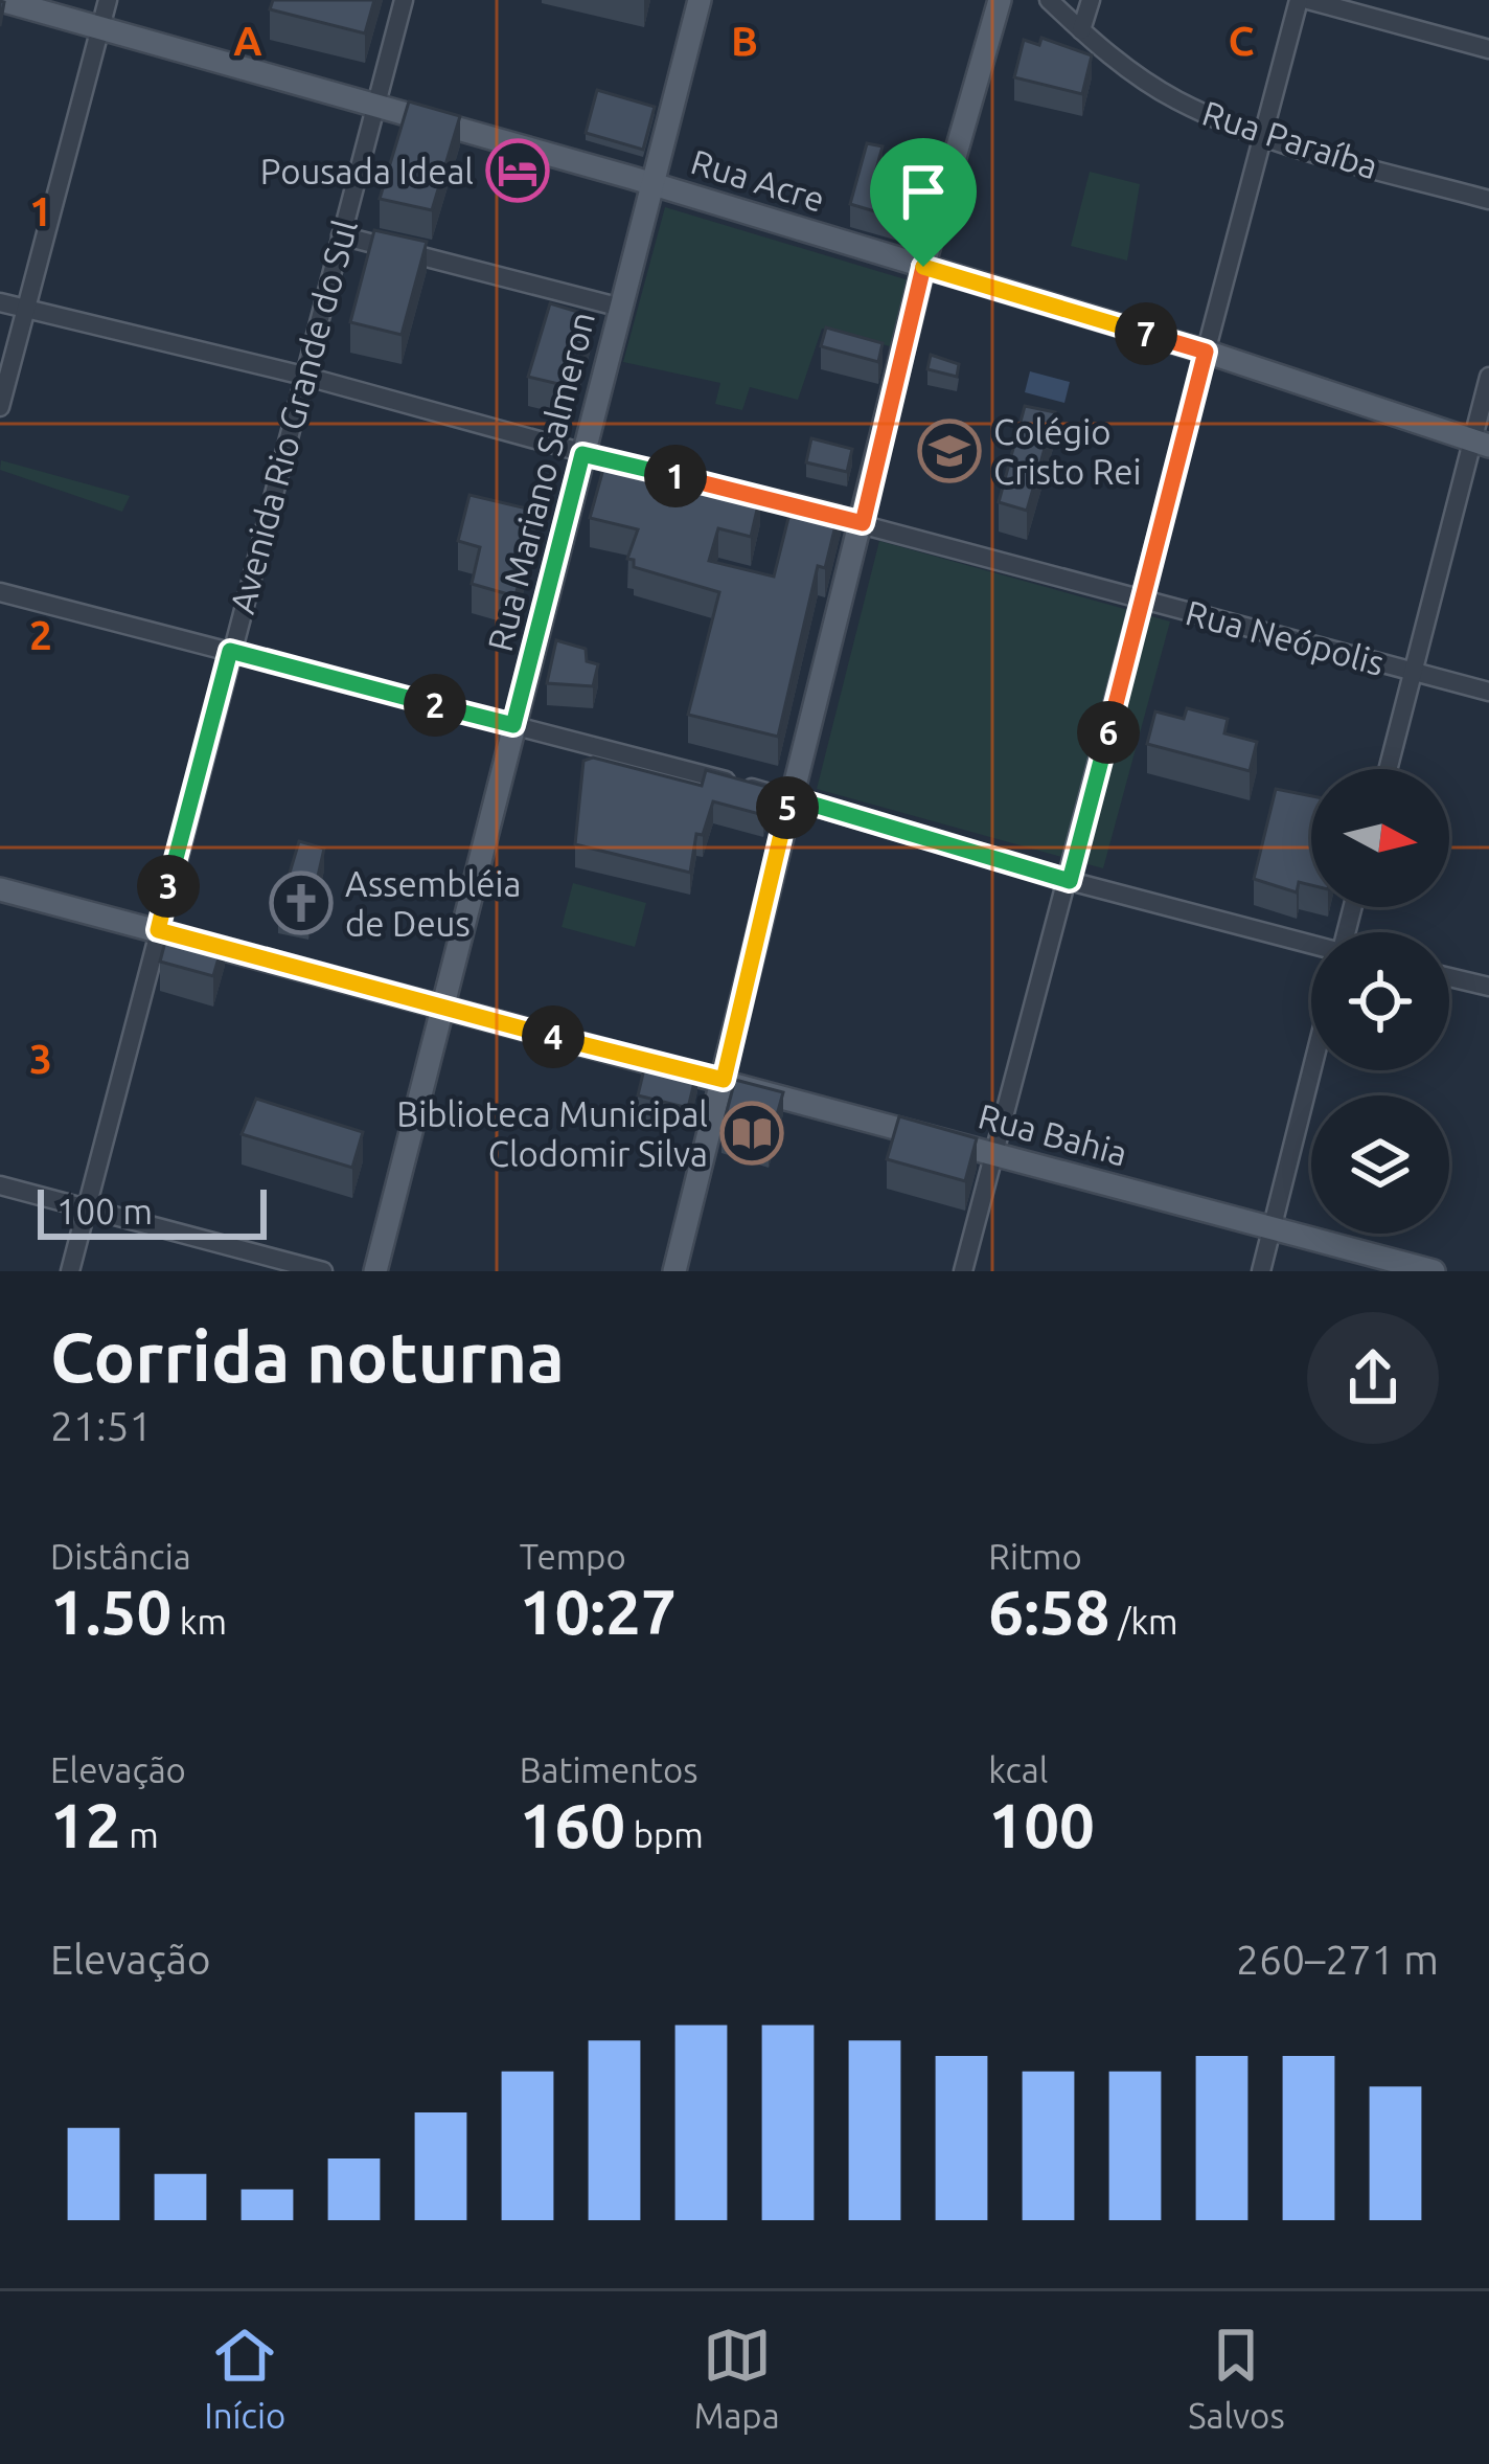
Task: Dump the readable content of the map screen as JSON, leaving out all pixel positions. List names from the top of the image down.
{
  "streets": {
    "main road": ["Rua Acre", "Rua Mariano Salmeron", "Rua Bahia"],
    "street": ["Rua Paraíba", "Avenida Rio Grande do Sul", "Rua Neópolis"]
  },
  "crossings": [
    ["Rua Acre", "Avenida Rio Grande do Sul"],
    ["Rua Acre", "Rua Mariano Salmeron"],
    ["Avenida Rio Grande do Sul", "Rua Bahia"],
    ["Rua Mariano Salmeron", "Rua Bahia"]
  ],
  "places": {
    "hotel": ["Pousada Ideal"],
    "school or university": ["Colégio Cristo Rei"],
    "church": ["Assembléia de Deus"],
    "library": ["Biblioteca Municipal Clodomir Silva"]
  },
  "scale_bar": "100 m",
  "north": "right",
  "page": {
    "pins": [
      "7",
      "1",
      "2",
      "6",
      "5",
      "3",
      "4"
    ],
    "scale": "100 m",
    "heading": ["Corrida noturna", "21:51"],
    "stats": [
      ["Distância", "1.50 km"],
      ["Tempo", "10:27"],
      ["Ritmo", "6:58 /km"],
      ["Elevação", "12 m"],
      ["Batimentos", "160 bpm"],
      ["kcal", "100"]
    ],
    "chart": ["Elevação", "260–271 m"],
    "tabs": ["Início", "Mapa", "Salvos"]
  },
  "grid": {
    "columns": ["A", "B", "C"],
    "rows": ["1", "2", "3"]
  }
}
